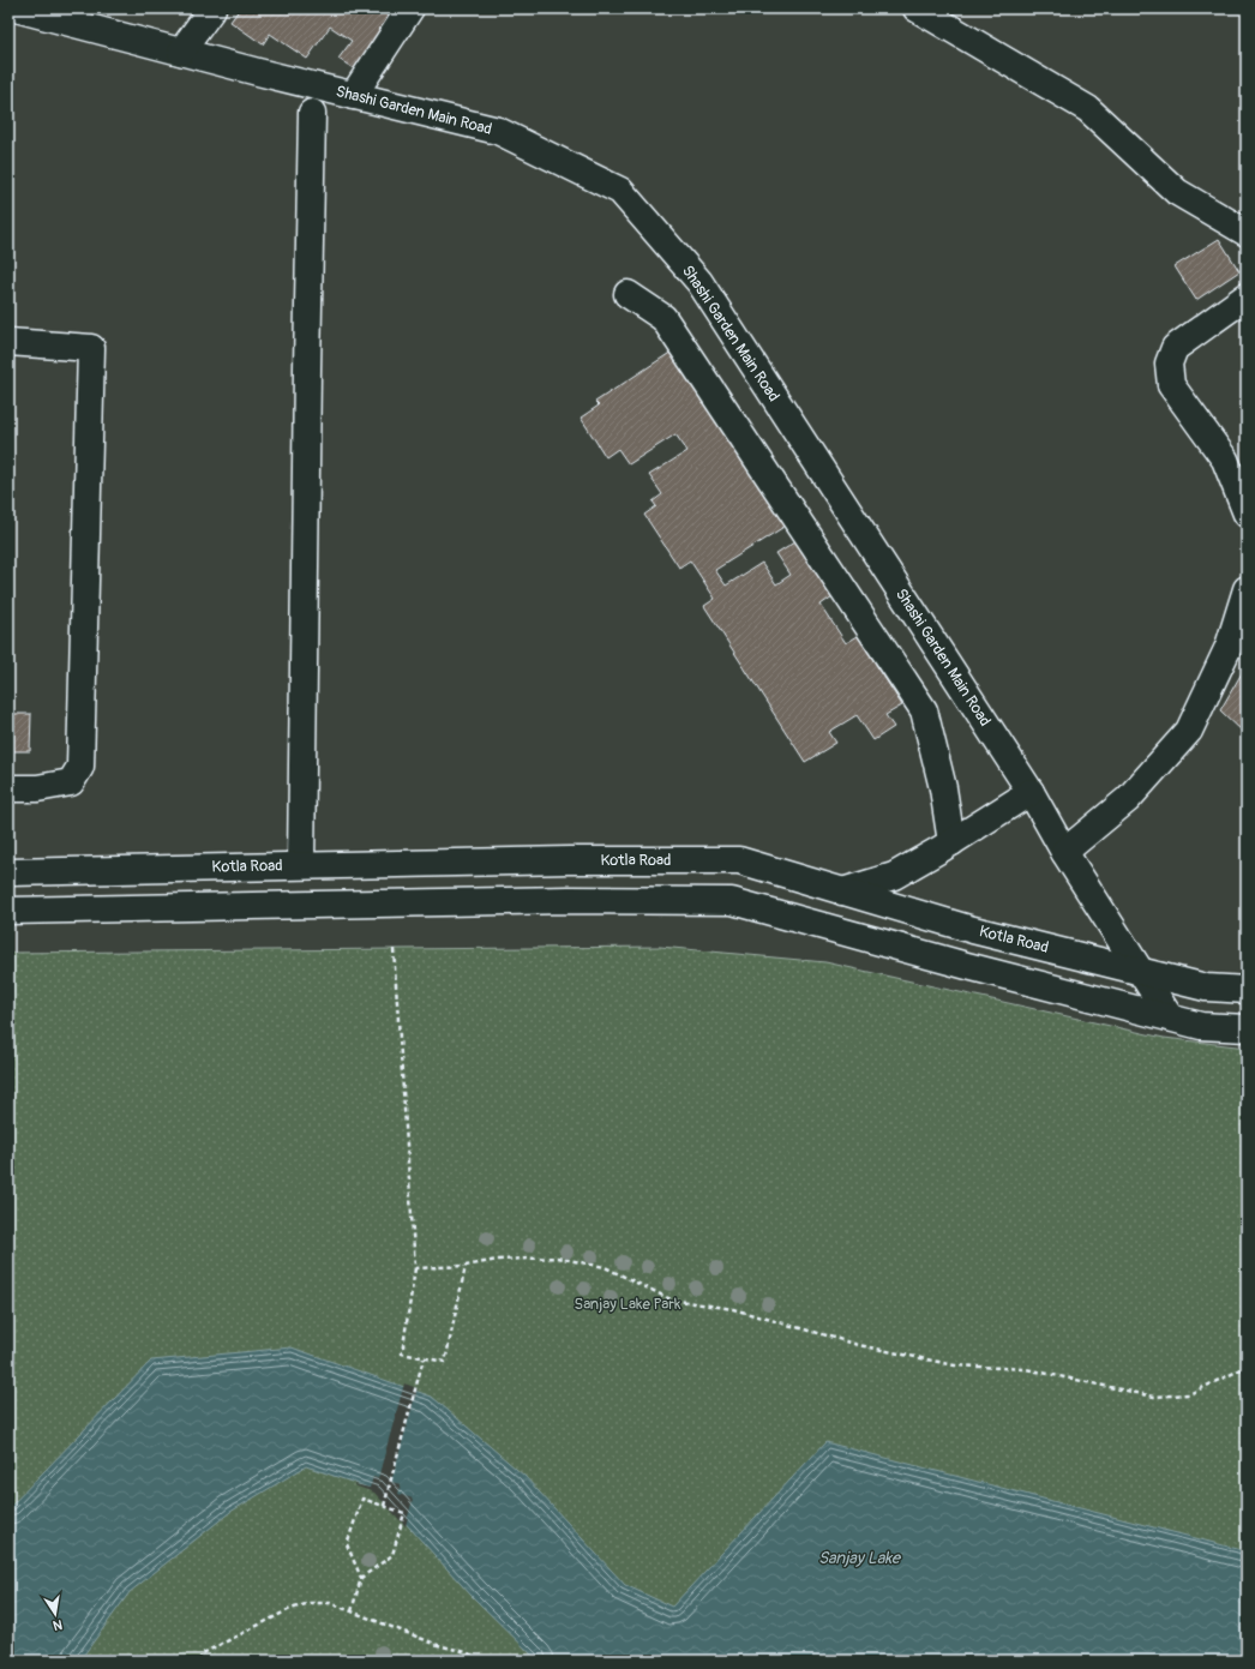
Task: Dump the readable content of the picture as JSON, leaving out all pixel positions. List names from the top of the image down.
{
  "streets": {
    "street": ["Shashi Garden Main Road", "Kotla Road"]
  },
  "crossings": [
    ["Shashi Garden Main Road", "Kotla Road"]
  ],
  "water": ["Sanjay Lake"],
  "parks": ["Sanjay Lake Park"],
  "north": "bottom"
}
